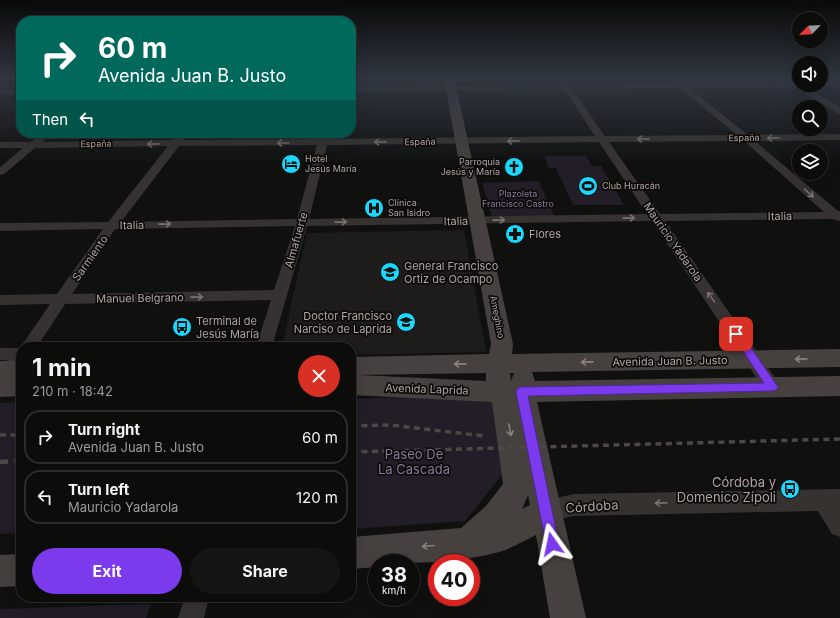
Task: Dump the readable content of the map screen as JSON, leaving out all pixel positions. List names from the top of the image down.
{
  "streets": {
    "street": [
      "España",
      "Italia",
      "Almafuerte",
      "Mauricio Yadarola",
      "Sarmiento",
      "Manuel Belgrano",
      "Ameghino",
      "Avenida Juan B. Justo",
      "Avenida Laprida",
      "Córdoba"
    ]
  },
  "crossings": [
    ["España", "Almafuerte"],
    ["España", "Mauricio Yadarola"],
    ["España", "Sarmiento"],
    ["España", "Ameghino"],
    ["Italia", "Almafuerte"],
    ["Italia", "Mauricio Yadarola"],
    ["Italia", "Sarmiento"],
    ["Italia", "Ameghino"],
    ["Almafuerte", "Manuel Belgrano"],
    ["Mauricio Yadarola", "Avenida Juan B. Justo"],
    ["Sarmiento", "Manuel Belgrano"],
    ["Ameghino", "Avenida Juan B. Justo"],
    ["Ameghino", "Avenida Laprida"],
    ["Avenida Juan B. Justo", "Avenida Laprida"]
  ],
  "one_way": [
    "España",
    "Italia",
    "Mauricio Yadarola",
    "Manuel Belgrano"
  ],
  "parks": ["Plazoleta Francisco Castro", "Paseo De La Cascada"],
  "places": {
    "hotel": ["Hotel Jesús María"],
    "church": ["Parroquia Jesús y María"],
    "sports": ["Club Huracán"],
    "hospital": ["Clínica San Isidro"],
    "pharmacy": ["Flores"],
    "school or university": ["General Francisco Ortiz de Ocampo", "Doctor Francisco Narciso de Laprida"],
    "bus stop": ["Terminal de Jesús María", "Córdoba y Domenico Zípoli"]
  },
  "north": "bottom left",
  "page": {
    "turn": ["60 m", "Avenida Juan B. Justo"],
    "then": "Then",
    "heading": ["1 min", "210 m · 18:42"],
    "list": [
      {
        "name": "Turn right",
        "note": "Avenida Juan B. Justo",
        "value": "60 m"
      },
      {
        "name": "Turn left",
        "note": "Mauricio Yadarola",
        "value": "120 m"
      }
    ],
    "buttons": ["Exit", "Share"],
    "speed": "38 km/h",
    "limit": "40"
  }
}
